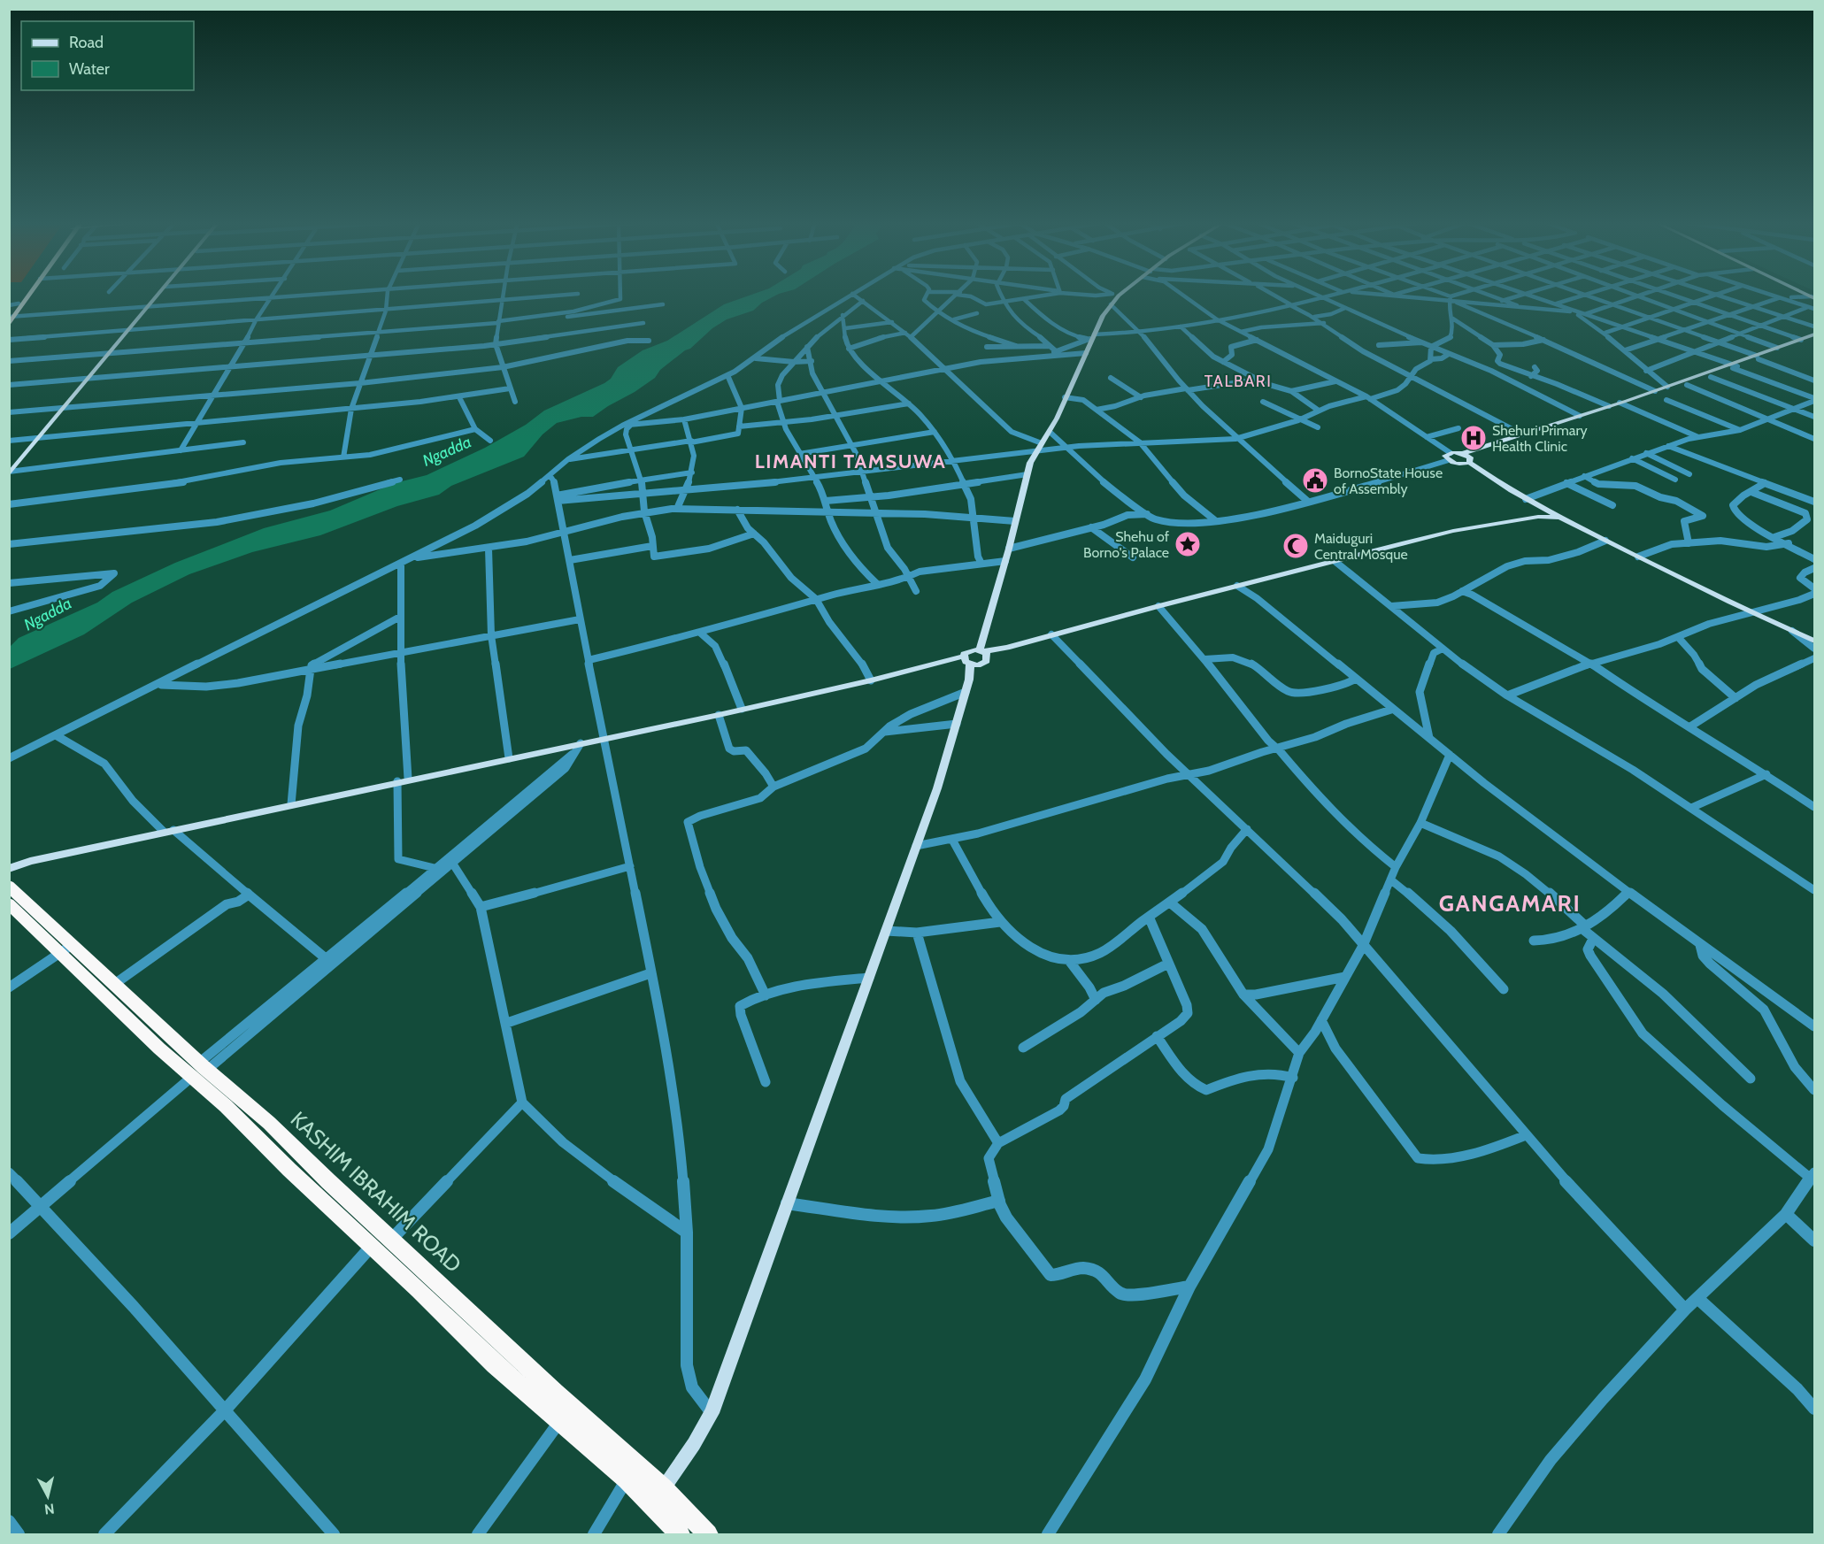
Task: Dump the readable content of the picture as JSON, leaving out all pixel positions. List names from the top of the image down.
{
  "streets": {
    "highway": ["KASHIM IBRAHIM ROAD"]
  },
  "districts": ["TALBARI", "LIMANTI TAMSUWA", "GANGAMARI"],
  "water": ["Ngadda"],
  "places": {
    "hospital": ["Shehuri Primary Health Clinic"],
    "public building": ["BornoState House of Assembly"],
    "place": ["Shehu of Borno's Palace"],
    "mosque": ["Maiduguri Central Mosque"]
  },
  "legend": ["Road", "Water"],
  "north": "bottom"
}
